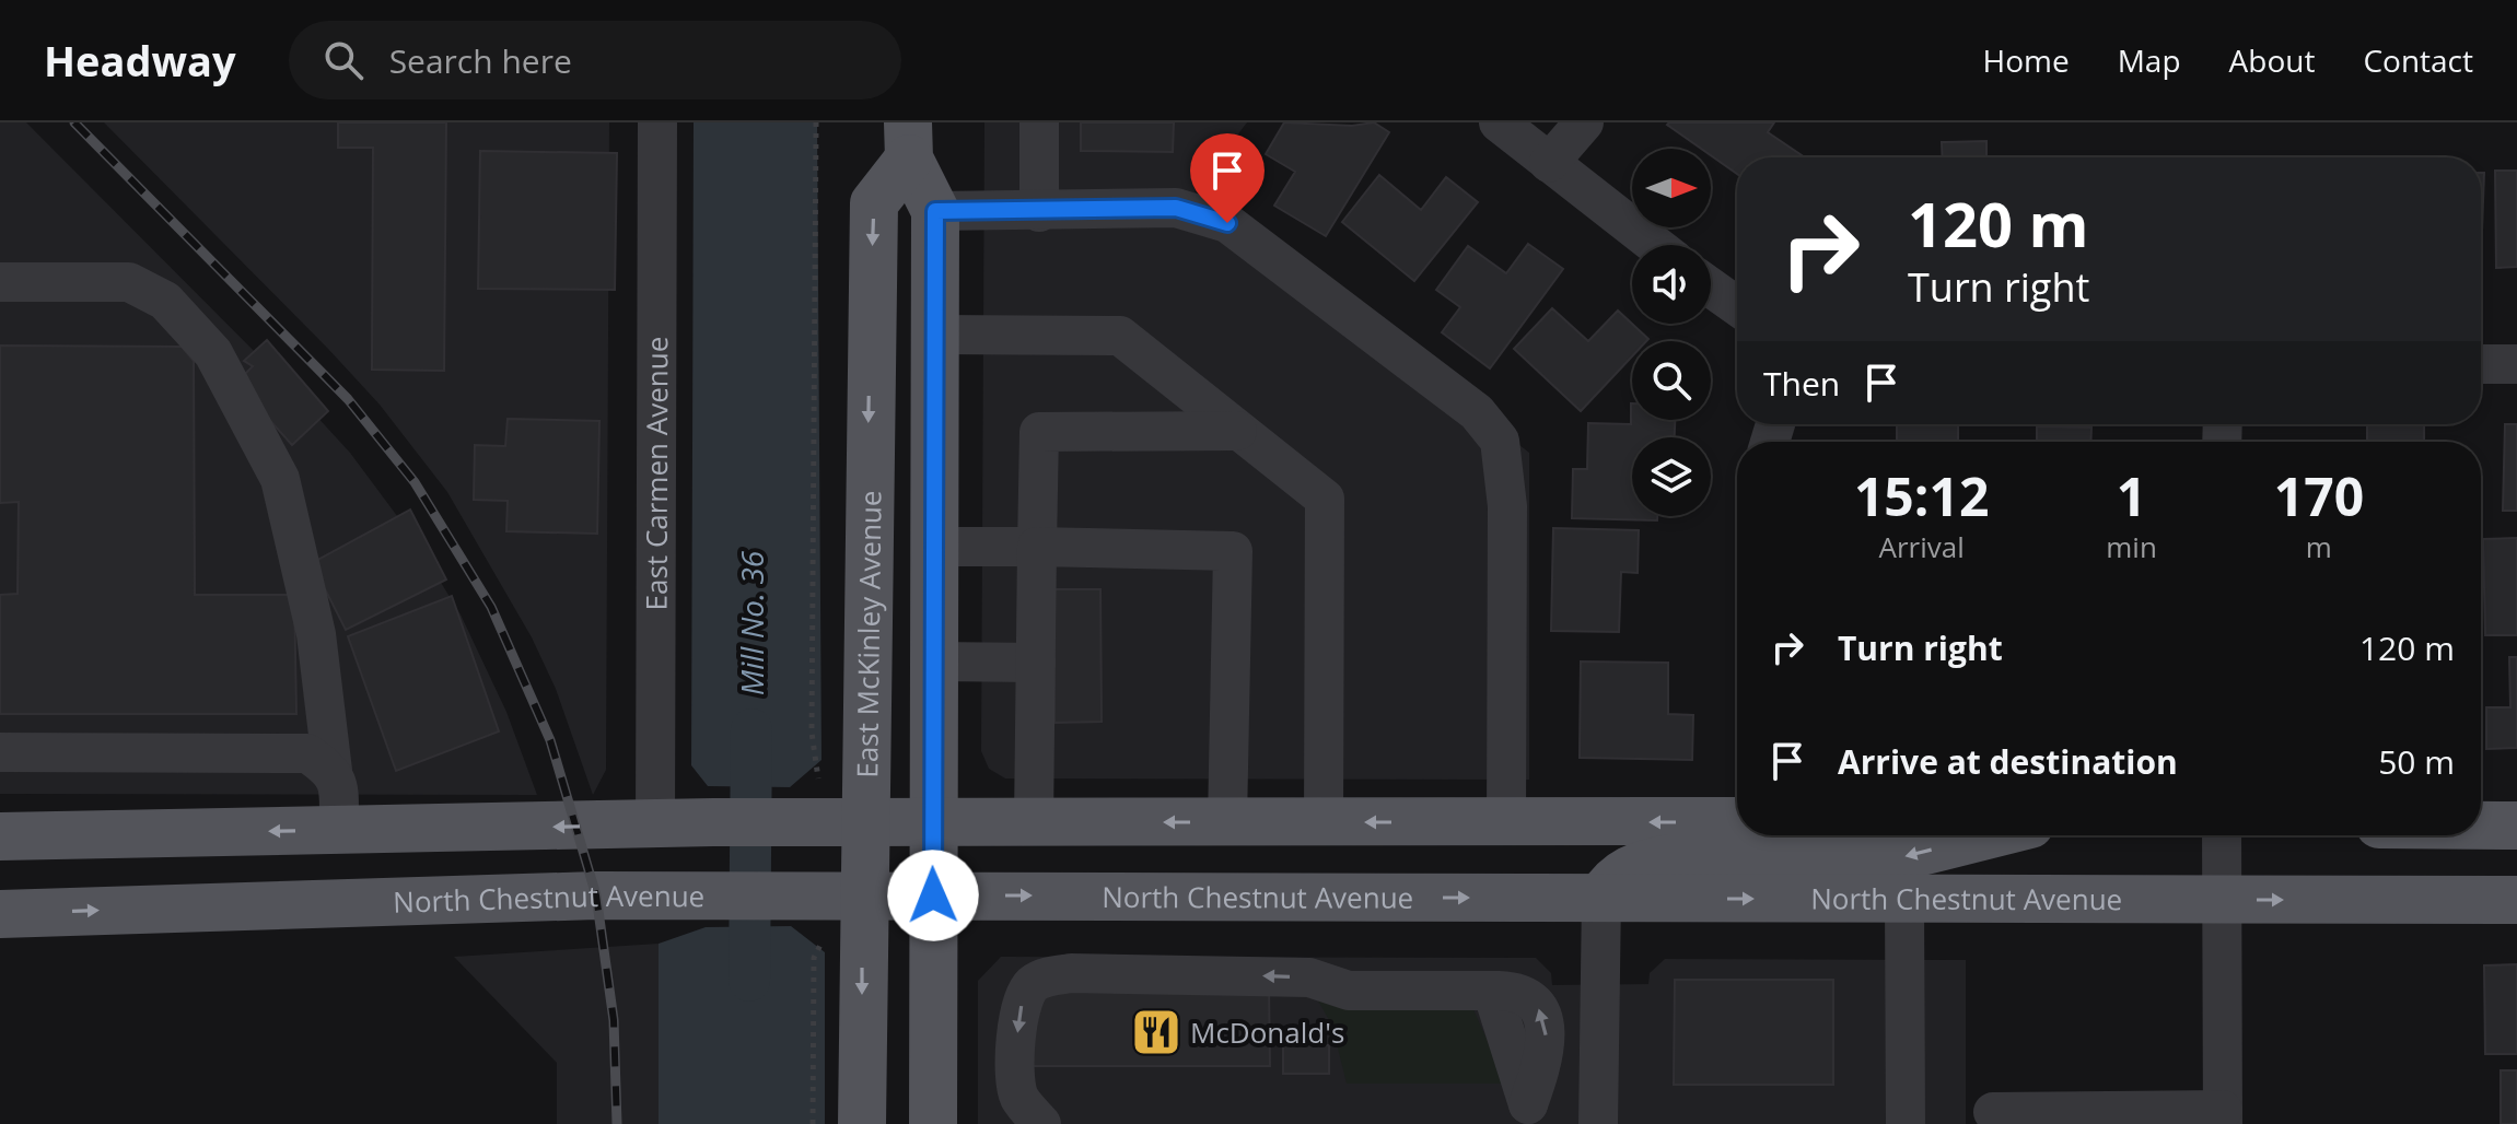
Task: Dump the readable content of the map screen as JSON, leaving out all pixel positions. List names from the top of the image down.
{
  "streets": {
    "main road": ["East McKinley Avenue", "North Chestnut Avenue"],
    "street": ["East Carmen Avenue"]
  },
  "crossings": [
    ["East McKinley Avenue", "North Chestnut Avenue"]
  ],
  "water": ["Mill No. 36"],
  "places": {
    "restaurant": ["McDonald's"]
  },
  "north": "right",
  "page": {
    "header": "Headway",
    "search": "Search here",
    "nav": [
      "Home",
      "Map",
      "About",
      "Contact"
    ],
    "turn": ["120 m", "Turn right"],
    "then": "Then",
    "eta": [
      "15:12",
      "Arrival",
      "1",
      "min",
      "170",
      "m"
    ],
    "list": [
      {
        "name": "Turn right",
        "value": "120 m"
      },
      {
        "name": "Arrive at destination",
        "value": "50 m"
      }
    ]
  }
}
